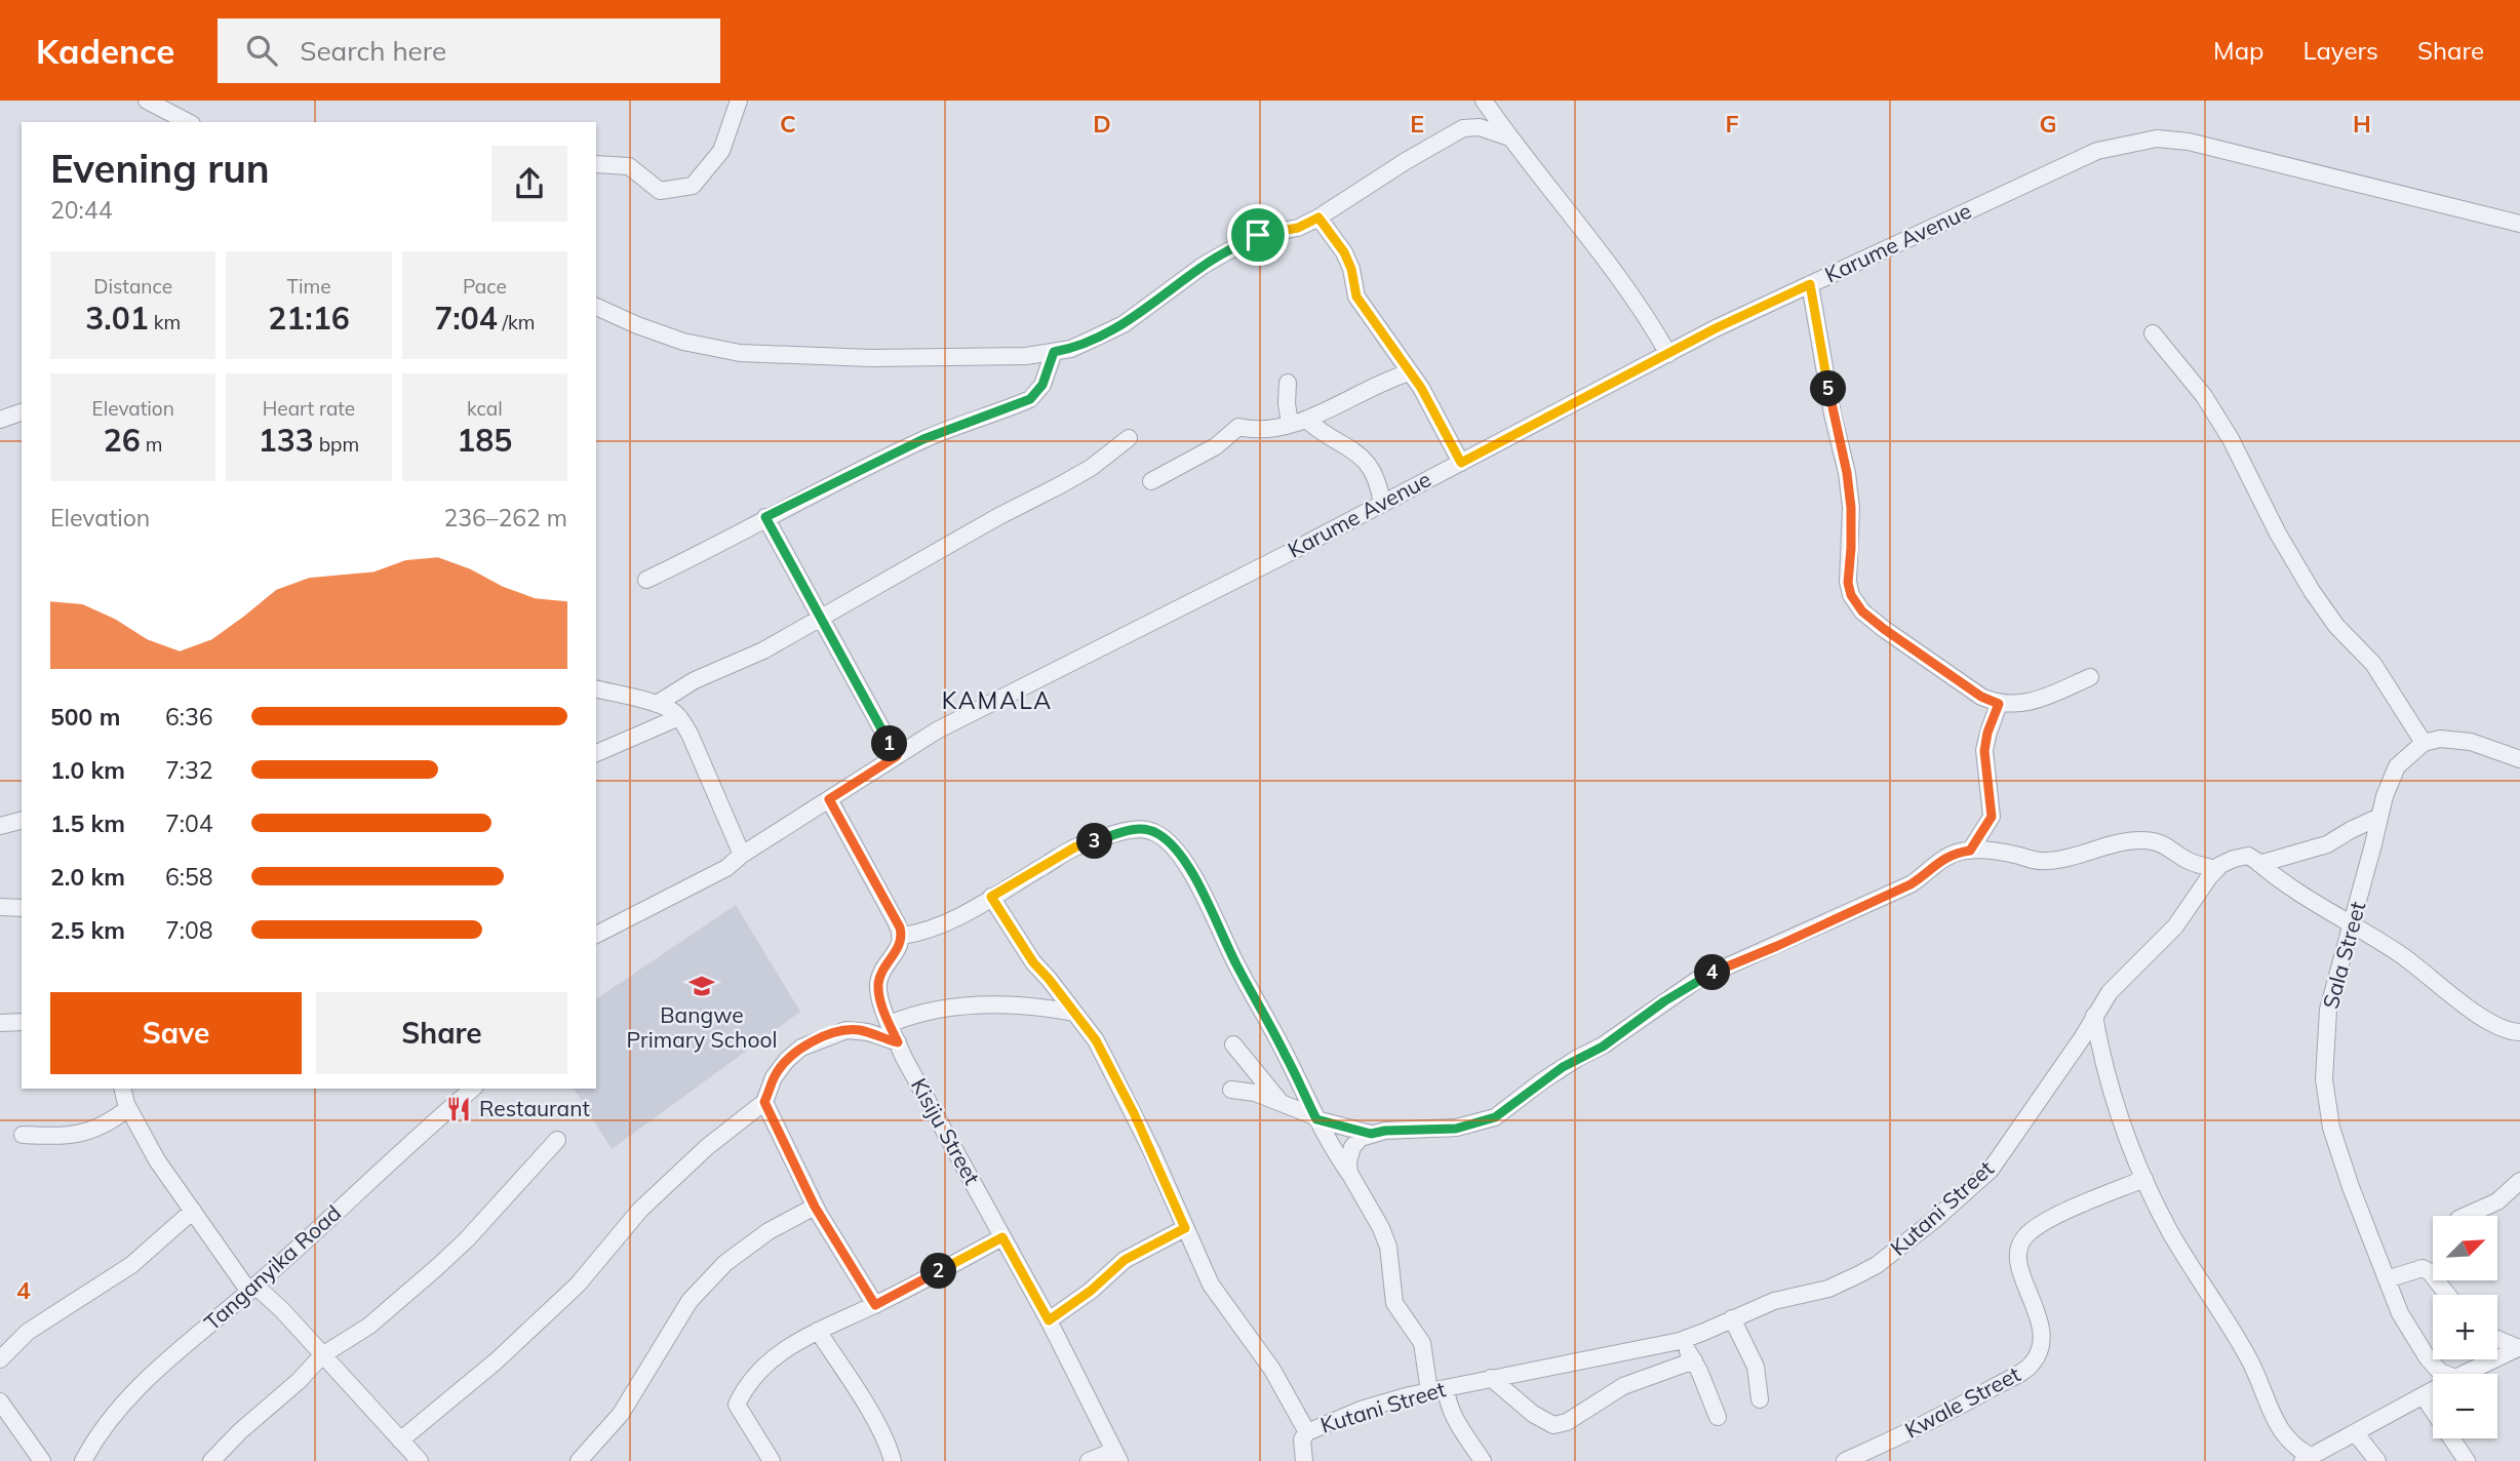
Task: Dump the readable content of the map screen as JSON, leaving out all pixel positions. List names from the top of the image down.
{
  "streets": {
    "street": [
      "Karume Avenue",
      "Sala Street",
      "Kisiju Street",
      "Kutani Street",
      "Tanganyika Road",
      "Kwale Street"
    ]
  },
  "districts": ["KAMALA"],
  "places": {
    "school or university": ["Bangwe Primary School"],
    "restaurant": ["Restaurant"]
  },
  "north": "top right",
  "page": {
    "header": "Kadence",
    "search": "Search here",
    "nav": ["Map", "Layers", "Share"],
    "heading": ["Evening run", "20:44"],
    "stats": [
      ["Distance", "3.01 km"],
      ["Time", "21:16"],
      ["Pace", "7:04 /km"],
      ["Elevation", "26 m"],
      ["Heart rate", "133 bpm"],
      ["kcal", "185"]
    ],
    "pins": [
      "5",
      "1",
      "3",
      "4",
      "2"
    ],
    "chart": ["Elevation", "236–262 m"],
    "list": [
      {
        "name": "500 m",
        "note": "6:36"
      },
      {
        "name": "1.0 km",
        "note": "7:32"
      },
      {
        "name": "1.5 km",
        "note": "7:04"
      },
      {
        "name": "2.0 km",
        "note": "6:58"
      },
      {
        "name": "2.5 km",
        "note": "7:08"
      }
    ],
    "buttons": ["Save", "Share"],
    "map_buttons": ["+", "−"]
  },
  "grid": {
    "columns": [
      "C",
      "D",
      "E",
      "F",
      "G",
      "H"
    ],
    "rows": ["4"]
  }
}
